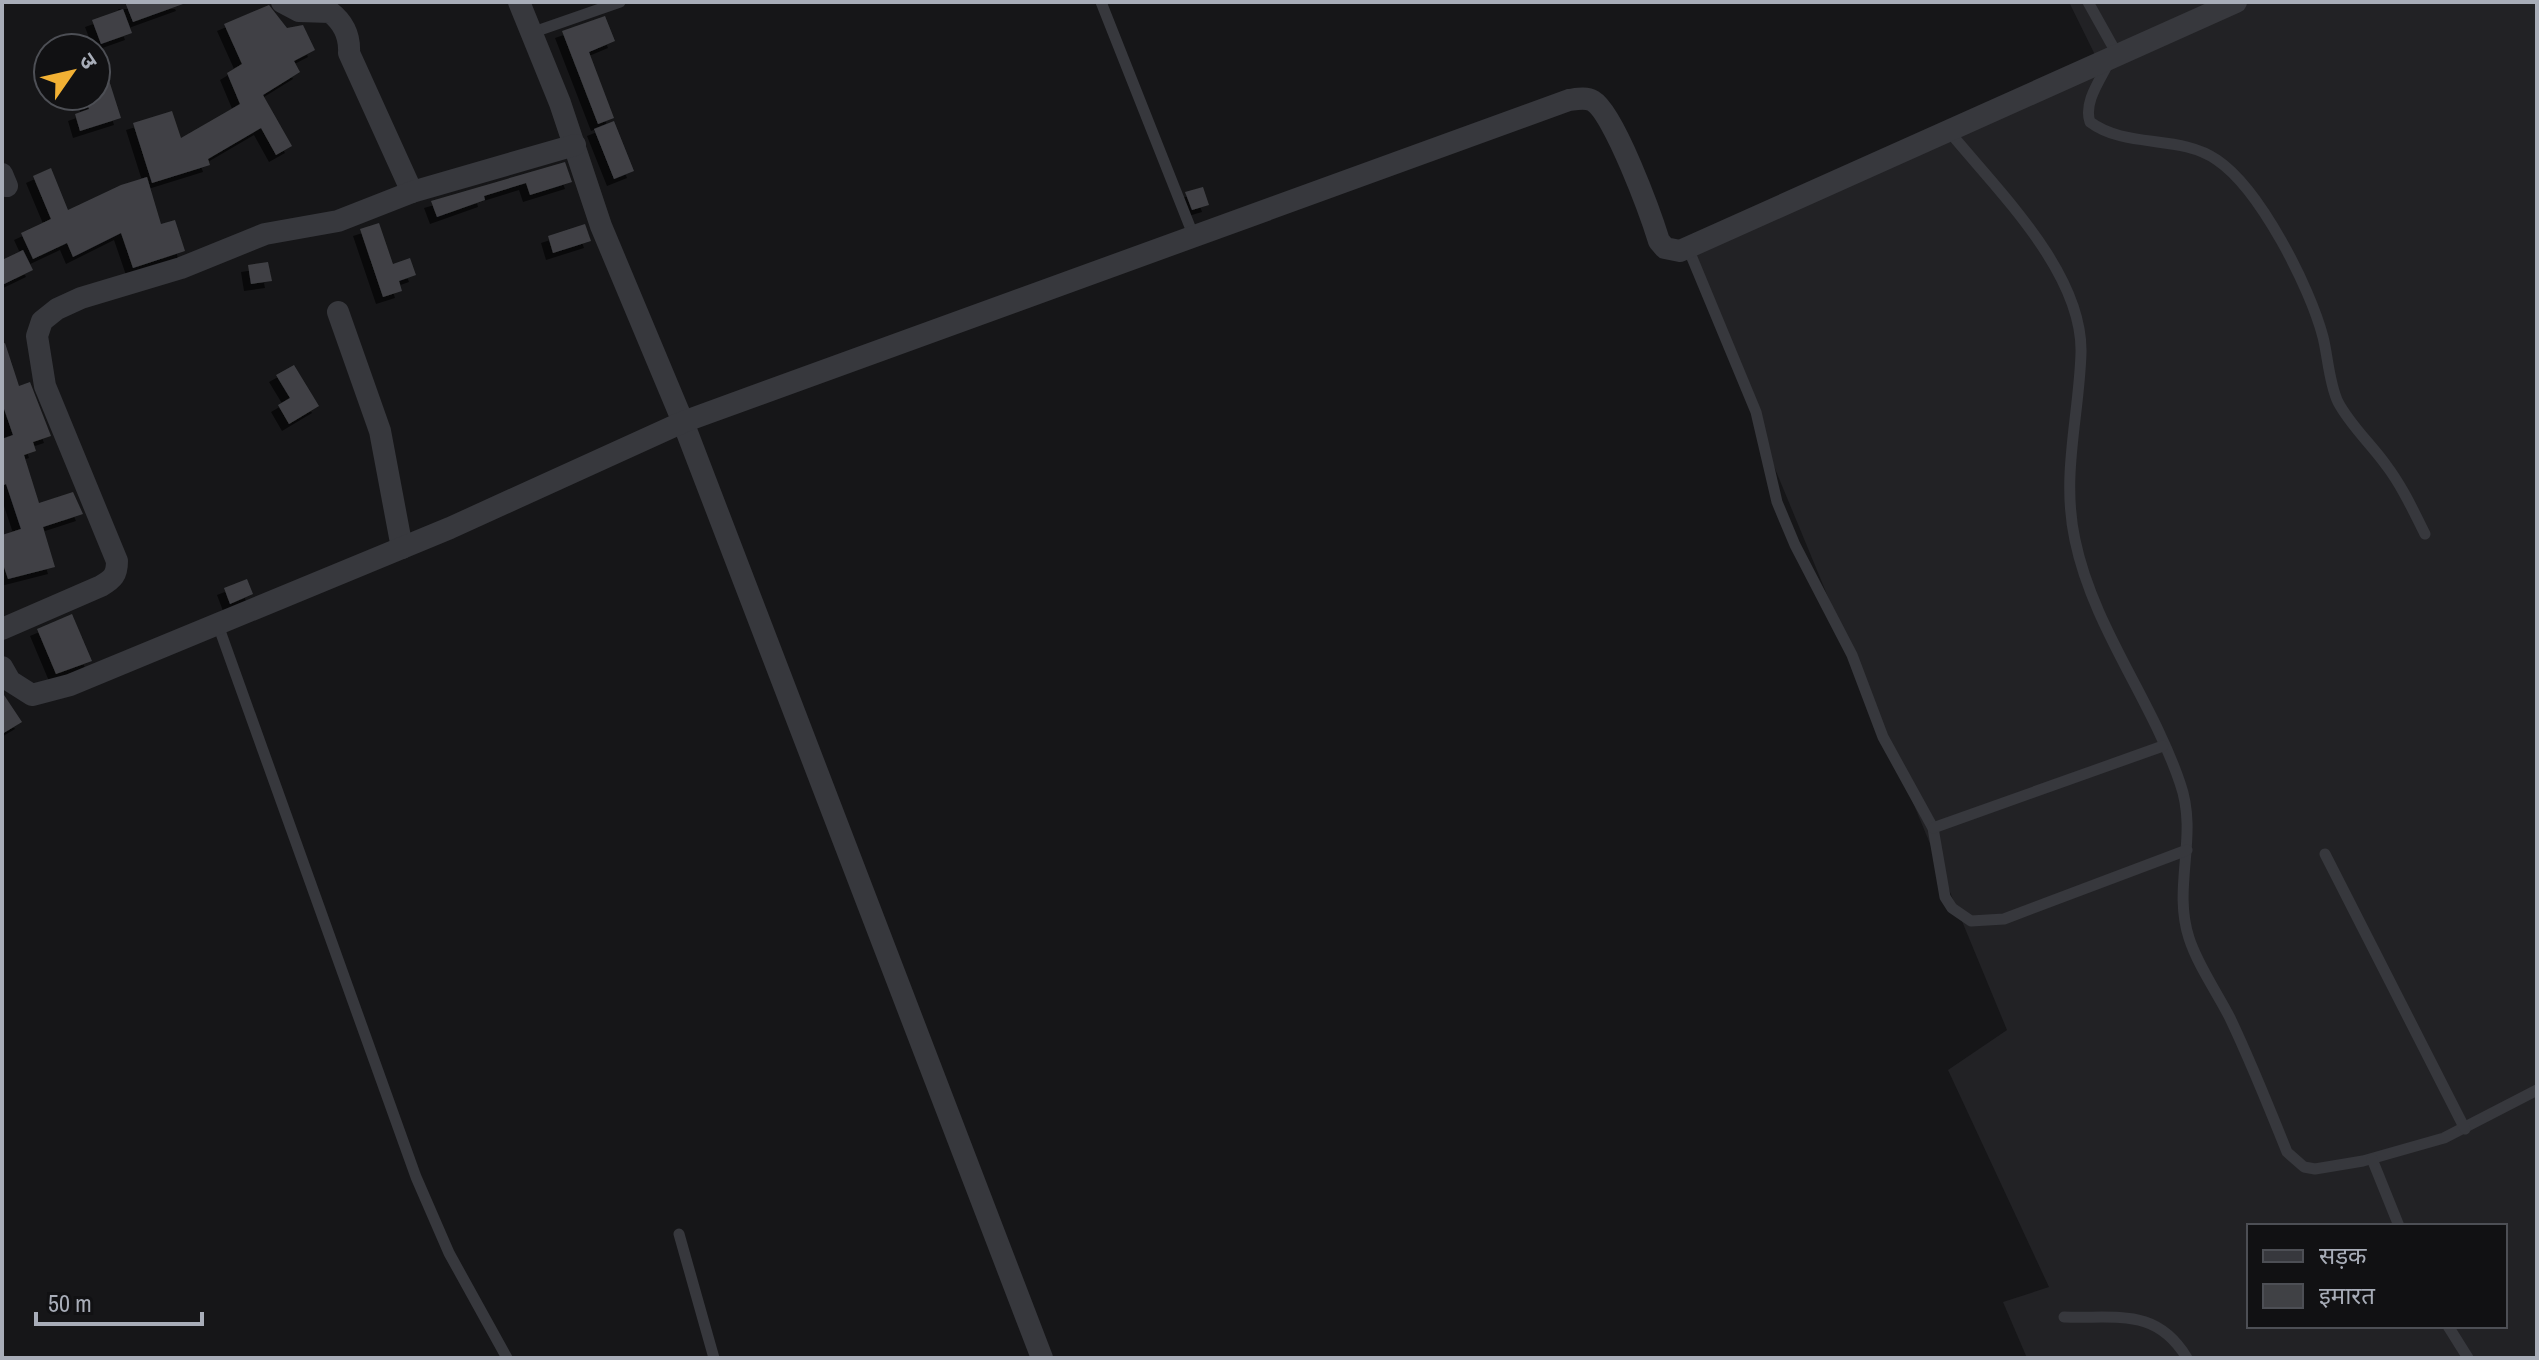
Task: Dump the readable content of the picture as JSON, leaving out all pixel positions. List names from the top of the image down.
{
  "legend": ["सड़क", "इमारत"],
  "scale_bar": "50 m",
  "north": "top right"
}
